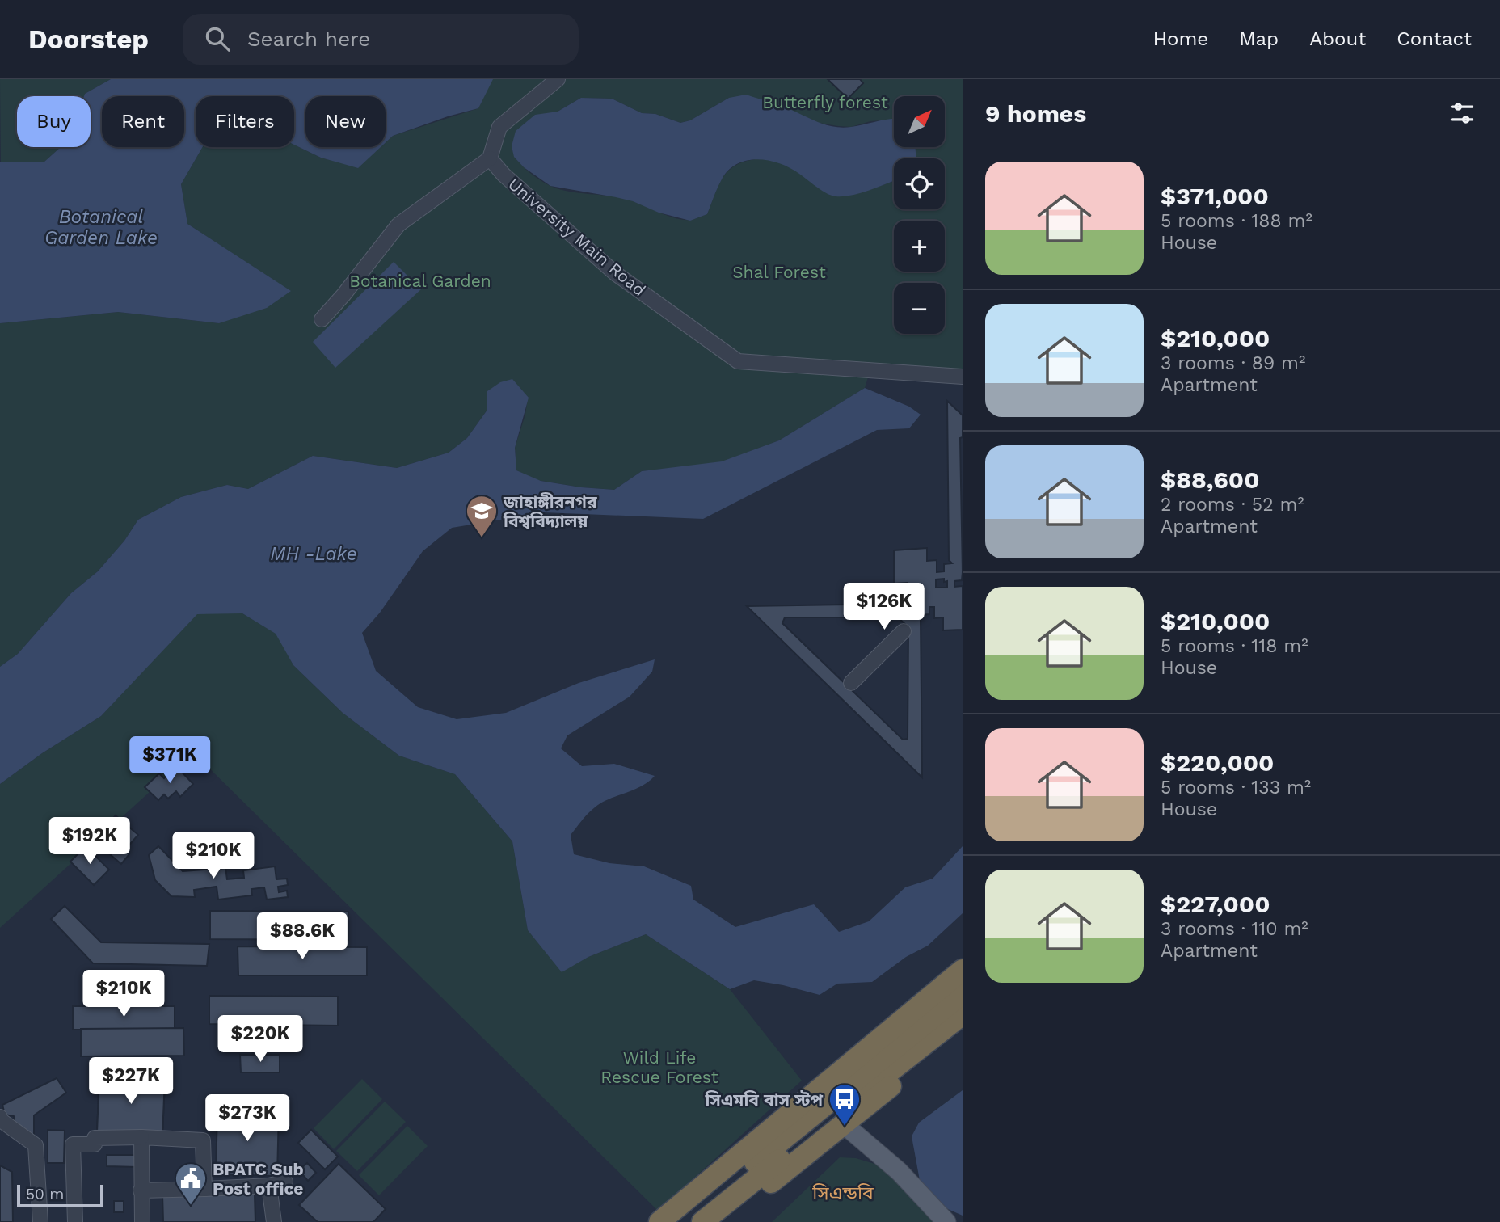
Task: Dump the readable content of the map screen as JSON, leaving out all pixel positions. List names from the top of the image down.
{
  "streets": {
    "street": ["University Main Road"]
  },
  "districts": ["সিএন্ডবি"],
  "water": ["Botanical Garden Lake", "MH -Lake"],
  "parks": [
    "Butterfly forest",
    "Shal Forest",
    "Botanical Garden",
    "Wild Life Rescue Forest"
  ],
  "places": {
    "school or university": ["জাহাঙ্গীরনগর বিশ্ববিদ্যালয়"],
    "bus stop": ["সিএমবি বাস স্টপ"],
    "public building": ["BPATC Sub Post office"]
  },
  "scale_bar": "50 m",
  "north": "top right",
  "page": {
    "header": "Doorstep",
    "search": "Search here",
    "nav": [
      "Home",
      "Map",
      "About",
      "Contact"
    ],
    "heading": "9 homes",
    "map_buttons": ["+", "−"],
    "chip": [
      "Buy",
      "Rent",
      "Filters",
      "New"
    ],
    "list": [
      {
        "name": "$371,000",
        "note": "5 rooms · 188 m² · House"
      },
      {
        "name": "$210,000",
        "note": "3 rooms · 89 m² · Apartment"
      },
      {
        "name": "$88,600",
        "note": "2 rooms · 52 m² · Apartment"
      },
      {
        "name": "$210,000",
        "note": "5 rooms · 118 m² · House"
      },
      {
        "name": "$220,000",
        "note": "5 rooms · 133 m² · House"
      },
      {
        "name": "$227,000",
        "note": "3 rooms · 110 m² · Apartment"
      }
    ],
    "price": [
      "$126K",
      "$371K",
      "$192K",
      "$210K",
      "$88.6K",
      "$210K",
      "$220K",
      "$227K",
      "$273K"
    ],
    "scale": "50 m"
  }
}
